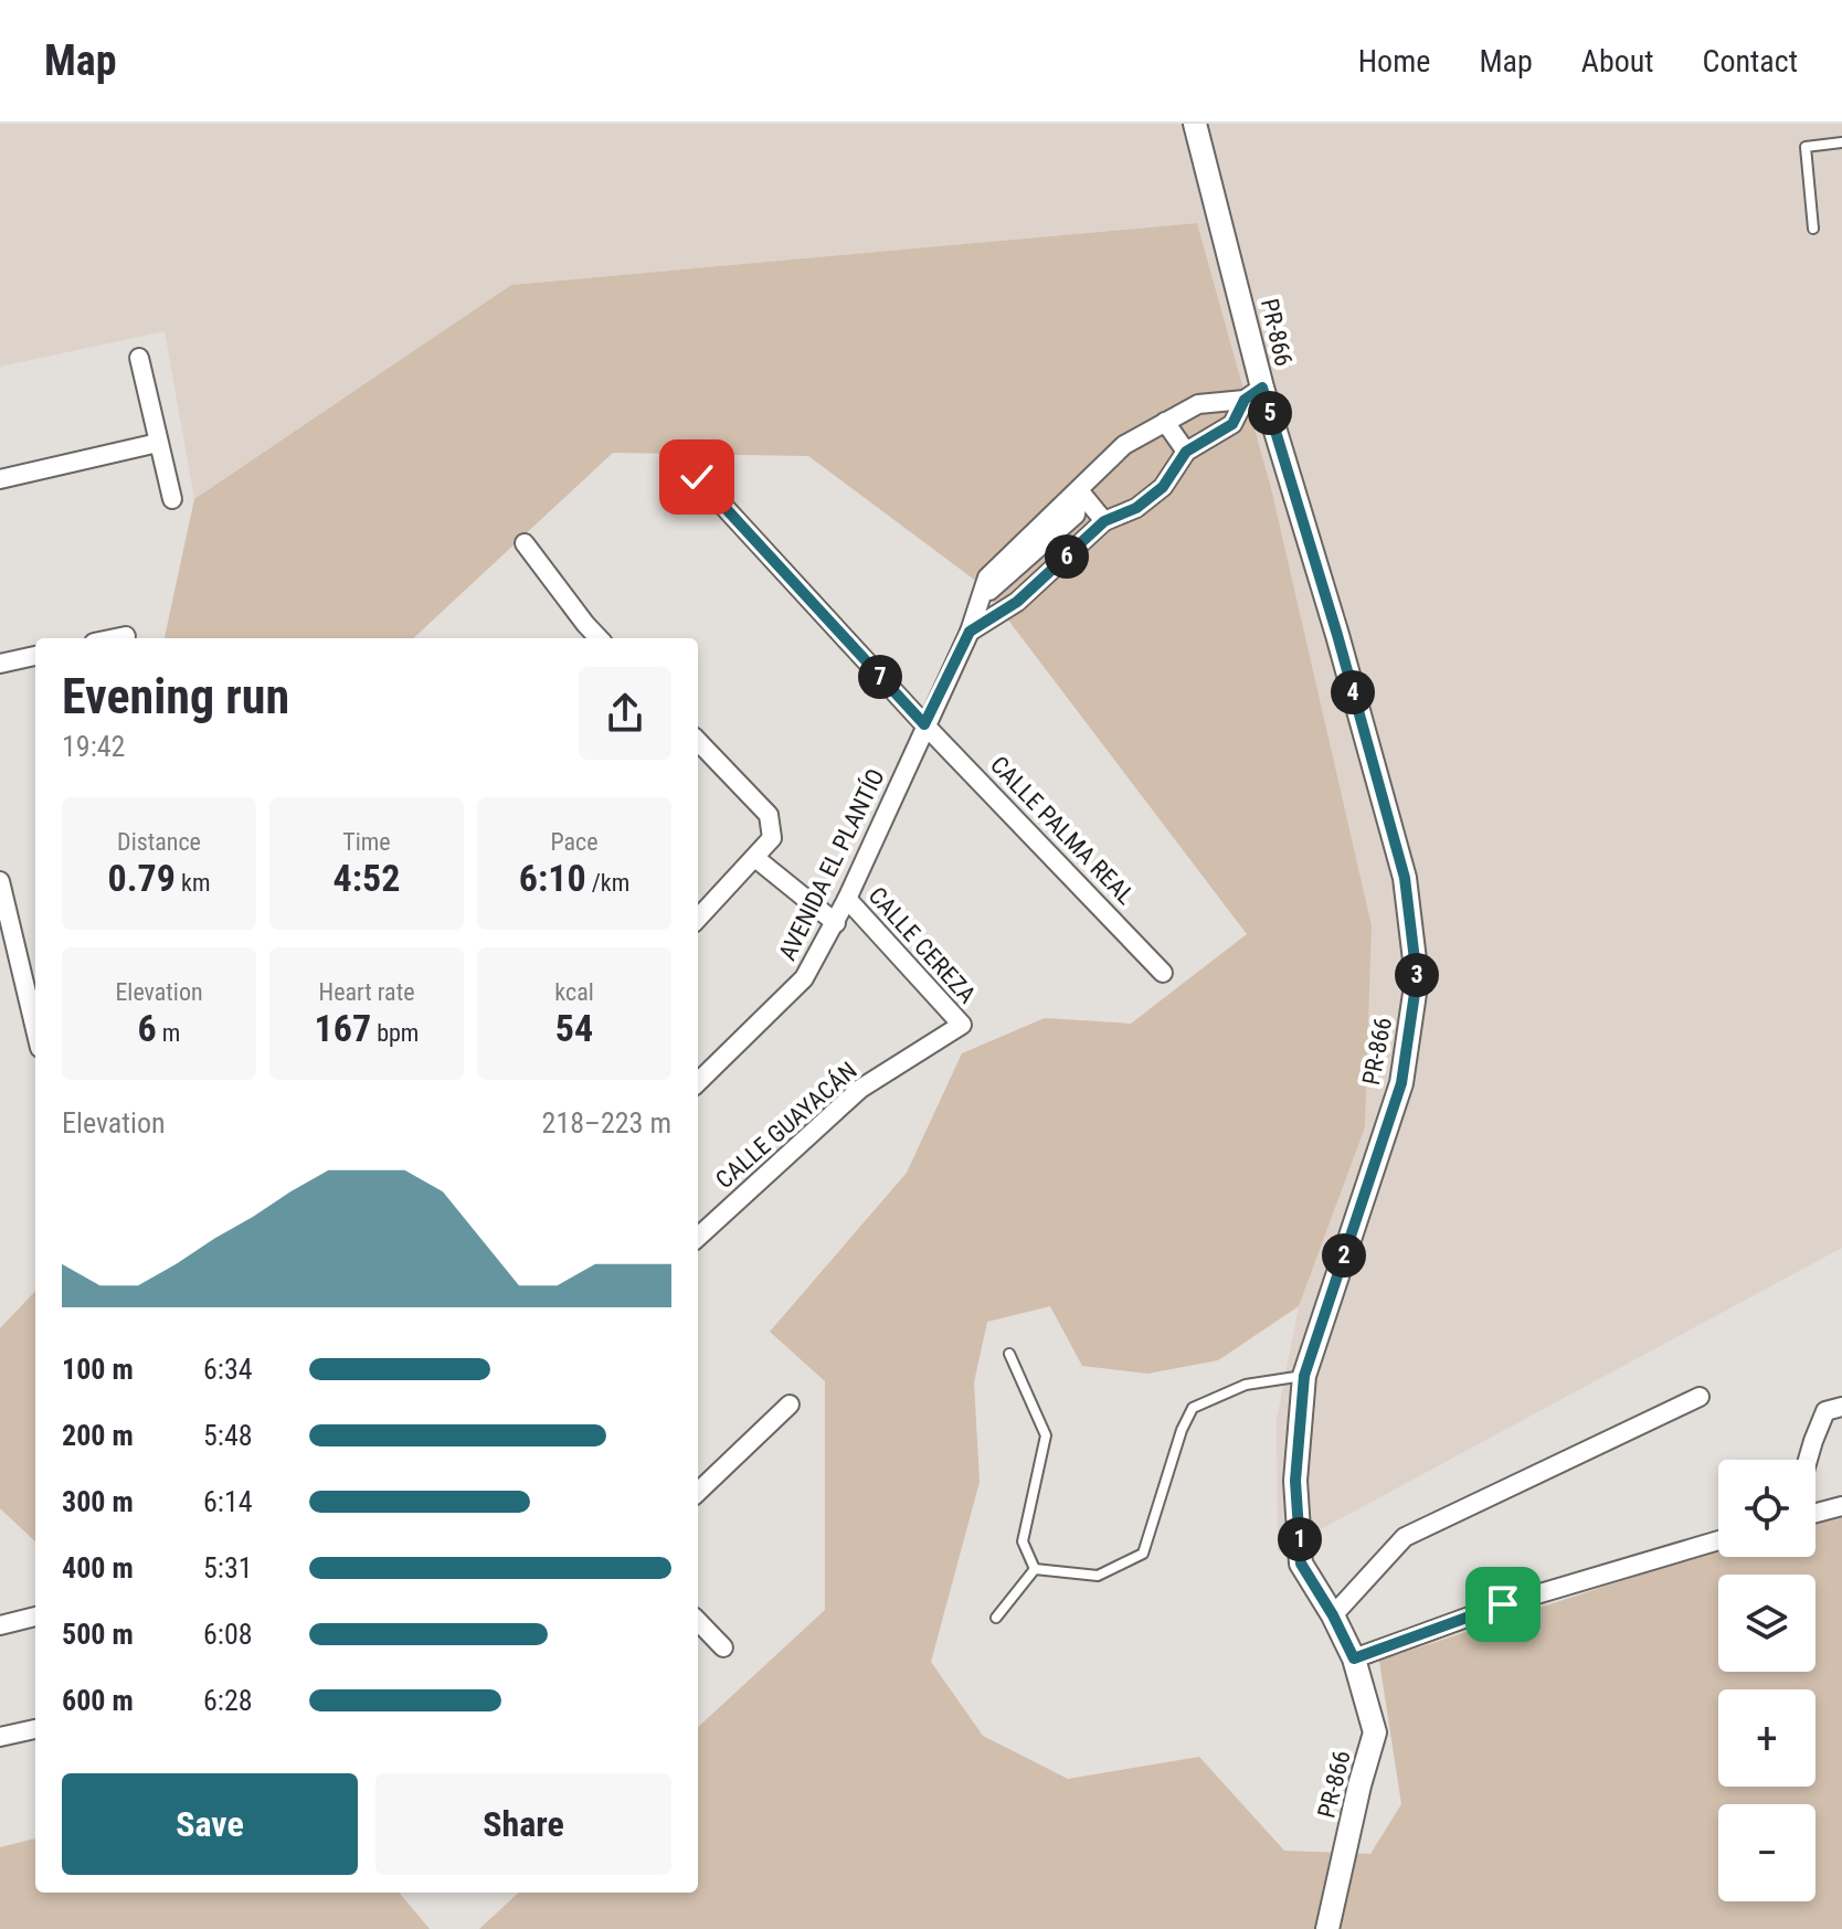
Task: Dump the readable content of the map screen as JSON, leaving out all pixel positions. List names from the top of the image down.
{
  "streets": {
    "street": [
      "PR-866",
      "CALLE PALMA REAL",
      "AVENIDA EL PLANTÍO",
      "CALLE CEREZA",
      "CALLE GUAYACÁN"
    ]
  },
  "crossings": [
    ["PR-866", "AVENIDA EL PLANTÍO"],
    ["CALLE PALMA REAL", "AVENIDA EL PLANTÍO"],
    ["AVENIDA EL PLANTÍO", "CALLE CEREZA"],
    ["CALLE CEREZA", "CALLE GUAYACÁN"]
  ],
  "page": {
    "header": "Map",
    "nav": [
      "Home",
      "Map",
      "About",
      "Contact"
    ],
    "pins": [
      "5",
      "6",
      "7",
      "4",
      "3",
      "2",
      "1"
    ],
    "heading": ["Evening run", "19:42"],
    "stats": [
      ["Distance", "0.79 km"],
      ["Time", "4:52"],
      ["Pace", "6:10 /km"],
      ["Elevation", "6 m"],
      ["Heart rate", "167 bpm"],
      ["kcal", "54"]
    ],
    "chart": ["Elevation", "218–223 m"],
    "list": [
      {
        "name": "100 m",
        "note": "6:34"
      },
      {
        "name": "200 m",
        "note": "5:48"
      },
      {
        "name": "300 m",
        "note": "6:14"
      },
      {
        "name": "400 m",
        "note": "5:31"
      },
      {
        "name": "500 m",
        "note": "6:08"
      },
      {
        "name": "600 m",
        "note": "6:28"
      }
    ],
    "map_buttons": ["+", "−"],
    "buttons": ["Save", "Share"]
  }
}
